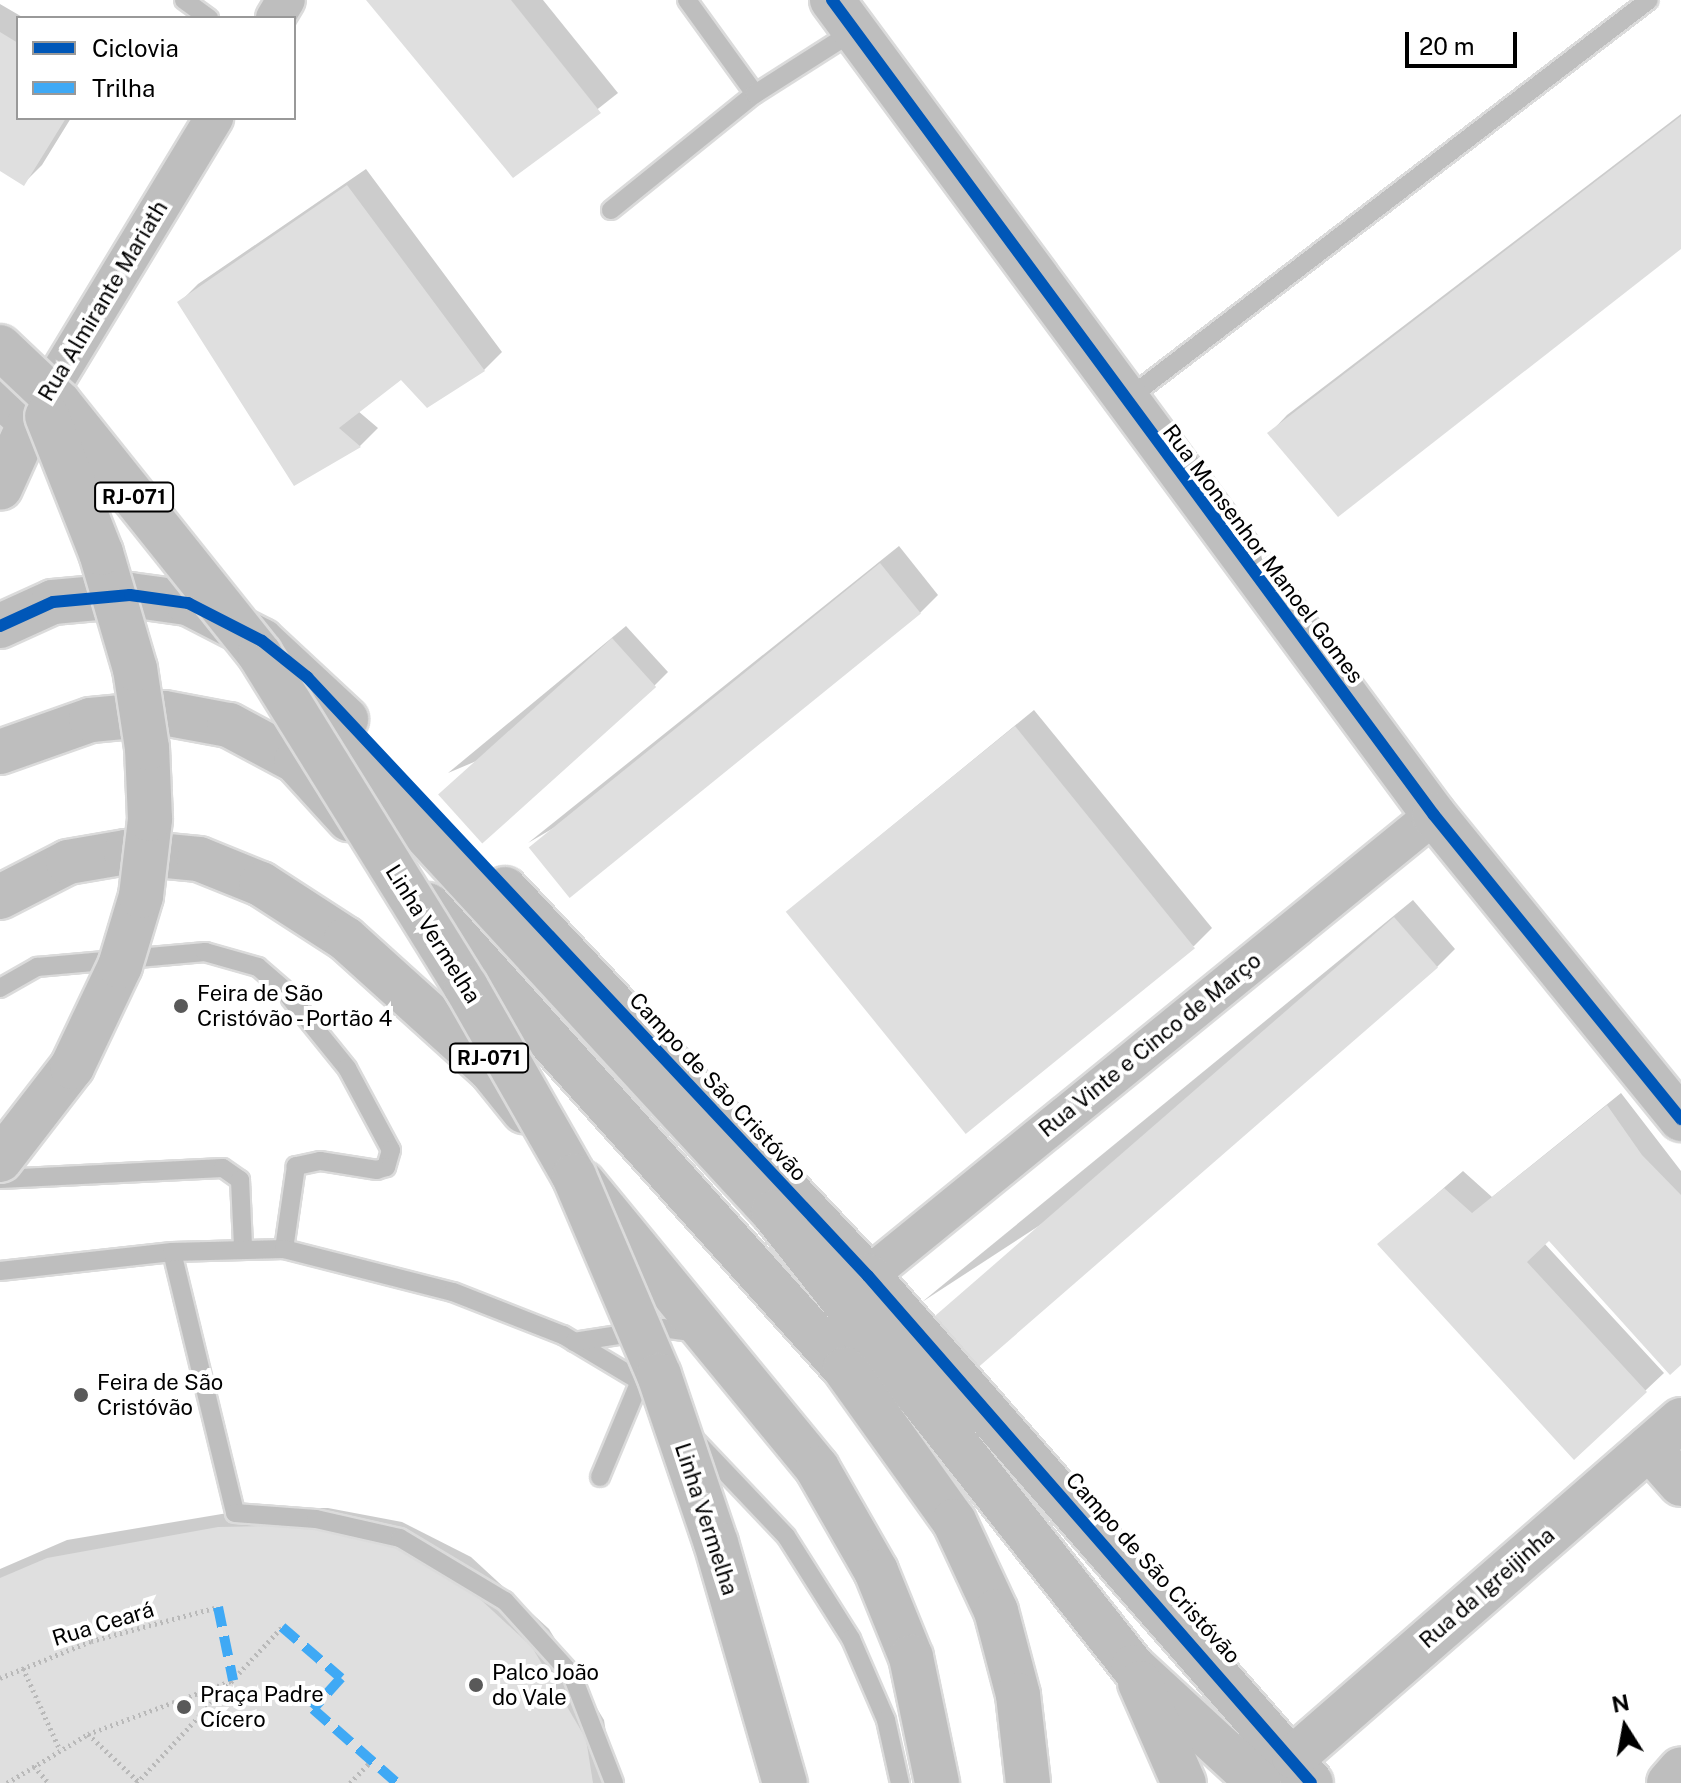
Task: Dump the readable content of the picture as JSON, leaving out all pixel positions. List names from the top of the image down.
{
  "streets": {
    "main road": [
      "Rua Almirante Mariath",
      "RJ-071",
      "Rua Monsenhor Manoel Gomes",
      "Linha Vermelha",
      "Campo de São Cristóvão",
      "Rua da Igreijinha"
    ],
    "street": ["Rua Vinte e Cinco de Março"],
    "path": ["Rua Ceará"]
  },
  "crossings": [
    ["Rua Almirante Mariath", "Linha Vermelha"],
    ["Rua Monsenhor Manoel Gomes", "Rua Vinte e Cinco de Março"],
    ["Rua Vinte e Cinco de Março", "Campo de São Cristóvão"],
    ["Campo de São Cristóvão", "Rua da Igreijinha"]
  ],
  "places": [
    "Feira de São Cristóvão - Portão 4",
    "Feira de São Cristóvão",
    "Palco João do Vale",
    "Praça Padre Cícero"
  ],
  "legend": ["Ciclovia", "Trilha"],
  "scale_bar": "20 m",
  "north": "top"
}
